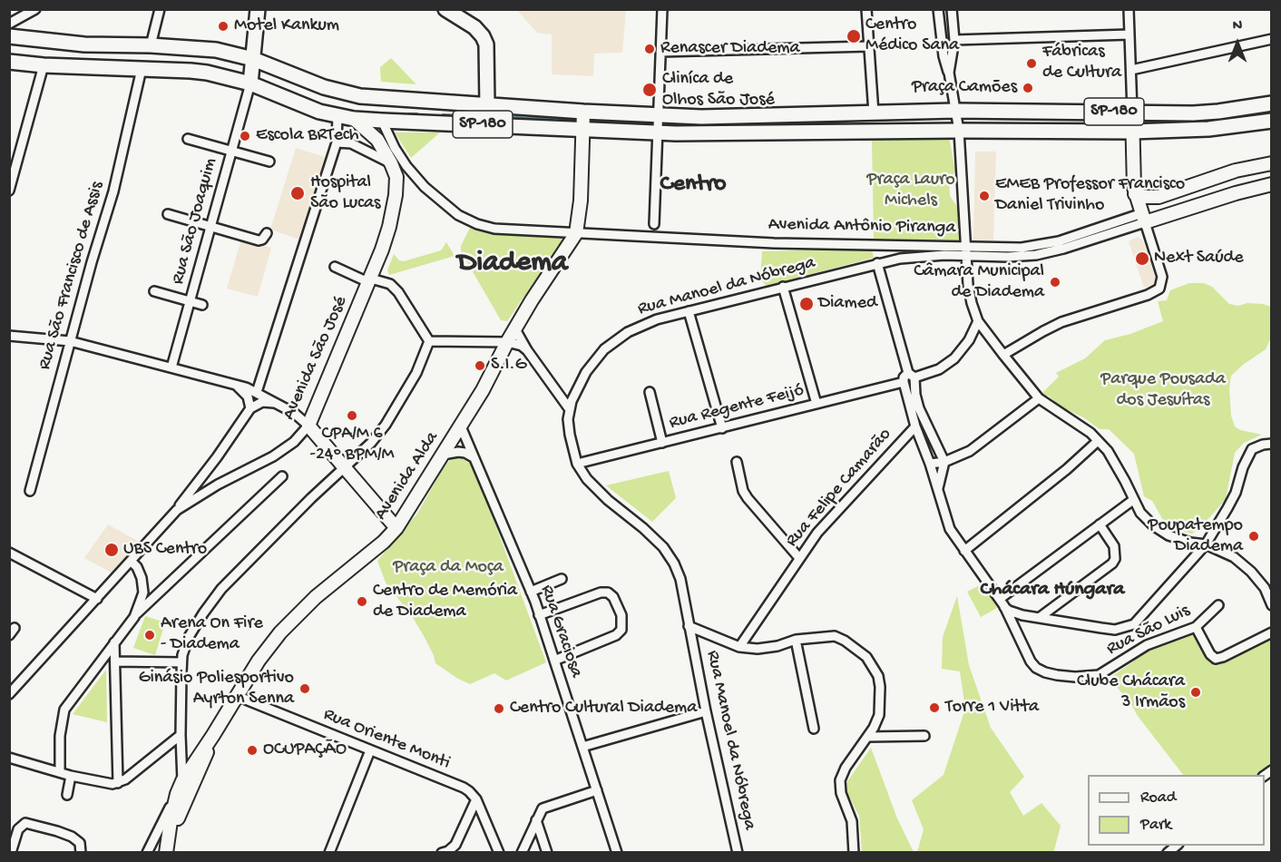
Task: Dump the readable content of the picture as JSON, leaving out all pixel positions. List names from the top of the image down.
{
  "streets": {
    "main road": [
      "SP-180",
      "Avenida Antônio Piranga",
      "Avenida São José",
      "Avenida Alda"
    ],
    "street": [
      "Rua São Joaquim",
      "Rua São Francisco de Assis",
      "Rua Manoel da Nóbrega",
      "Rua Regente Feijó",
      "Rua Felipe Camarão",
      "Rua São Luis",
      "Rua Graciosa",
      "Rua Oriente Monti"
    ]
  },
  "crossings": [
    ["SP-180", "Rua São Joaquim"],
    ["SP-180", "Avenida Antônio Piranga"],
    ["SP-180", "Avenida São José"],
    ["Avenida Antônio Piranga", "Rua Manoel da Nóbrega"],
    ["Avenida Antônio Piranga", "Avenida Alda"],
    ["Rua Manoel da Nóbrega", "Rua Regente Feijó"],
    ["Rua Regente Feijó", "Rua Felipe Camarão"],
    ["Avenida Alda", "Rua Graciosa"],
    ["Avenida Alda", "Rua Oriente Monti"],
    ["Rua Felipe Camarão", "Rua São Luis"]
  ],
  "districts": ["Centro", "Diadema", "Chácara Húngara"],
  "parks": ["Praça Lauro Michels", "Parque Pousada dos Jesuítas", "Praça da Moça"],
  "places": [
    "Motel Kankum",
    "Centro Médico Sana",
    "Renascer Diadema",
    "Fábricas de Cultura",
    "Praça Camões",
    "Cliníca de Olhos São José",
    "Escola BRTech",
    "Hospital São Lucas",
    "EMEB Professor Francisco Daniel Trivinho",
    "Next Saúde",
    "Câmara Municipal de Diadema",
    "Diamed",
    "S.I.G",
    "CPA/M 6 -24º BPM/M",
    "Poupatempo Diadema",
    "UBS Centro",
    "Centro de Memória de Diadema",
    "Arena On Fire - Diadema",
    "Ginásio Poliesportivo Ayrton Senna",
    "Clube Chácara 3 Irmãos",
    "Torre 1 Vitta",
    "Centro Cultural Diadema",
    "OCUPAÇÃO"
  ],
  "legend": ["Road", "Park"],
  "north": "top"
}
